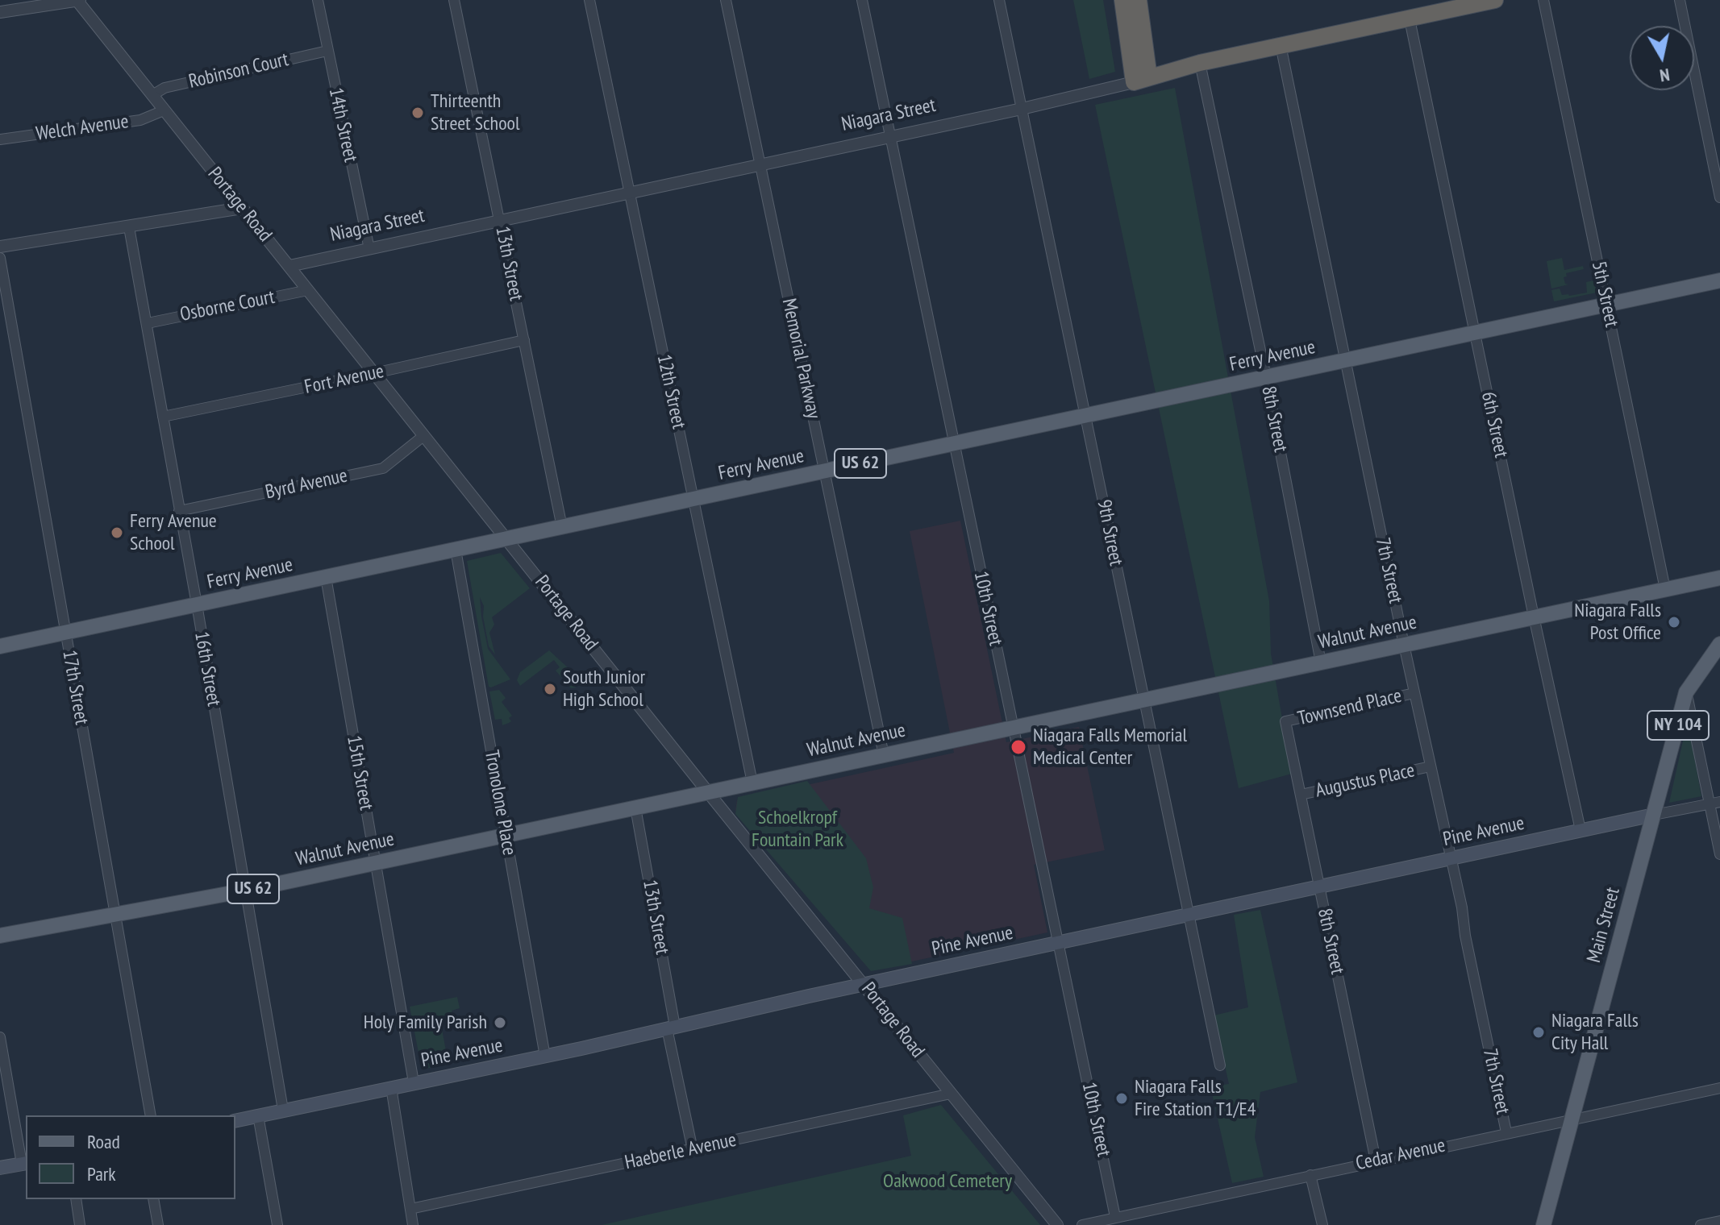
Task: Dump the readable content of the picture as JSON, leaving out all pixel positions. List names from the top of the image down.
{
  "streets": {
    "highway": ["Niagara Street"],
    "main road": [
      "Ferry Avenue",
      "US 62",
      "Walnut Avenue",
      "NY 104",
      "Pine Avenue",
      "Main Street"
    ],
    "street": [
      "Robinson Court",
      "14th Street",
      "Welch Avenue",
      "Portage Road",
      "13th Street",
      "5th Street",
      "Osborne Court",
      "Memorial Parkway",
      "Fort Avenue",
      "12th Street",
      "8th Street",
      "6th Street",
      "Byrd Avenue",
      "9th Street",
      "7th Street",
      "10th Street",
      "16th Street",
      "17th Street",
      "Townsend Place",
      "15th Street",
      "Augustus Place",
      "Tronolone Place",
      "Haeberle Avenue",
      "Cedar Avenue"
    ]
  },
  "crossings": [
    ["Robinson Court", "14th Street"],
    ["Robinson Court", "Portage Road"],
    ["Niagara Street", "14th Street"],
    ["Niagara Street", "Portage Road"],
    ["Niagara Street", "13th Street"],
    ["Niagara Street", "Memorial Parkway"],
    ["Niagara Street", "12th Street"],
    ["Niagara Street", "8th Street"],
    ["Niagara Street", "6th Street"],
    ["Niagara Street", "9th Street"],
    ["Niagara Street", "7th Street"],
    ["Niagara Street", "10th Street"],
    ["Welch Avenue", "Portage Road"],
    ["Portage Road", "Osborne Court"],
    ["Portage Road", "Ferry Avenue"],
    ["Portage Road", "Fort Avenue"],
    ["Portage Road", "Byrd Avenue"],
    ["Portage Road", "Walnut Avenue"],
    ["Portage Road", "Pine Avenue"],
    ["Portage Road", "Haeberle Avenue"],
    ["13th Street", "Ferry Avenue"],
    ["13th Street", "Fort Avenue"],
    ["13th Street", "Walnut Avenue"],
    ["13th Street", "Pine Avenue"],
    ["13th Street", "Haeberle Avenue"],
    ["5th Street", "Ferry Avenue"],
    ["5th Street", "Walnut Avenue"],
    ["Osborne Court", "16th Street"],
    ["Ferry Avenue", "Memorial Parkway"],
    ["Ferry Avenue", "12th Street"],
    ["Ferry Avenue", "8th Street"],
    ["Ferry Avenue", "6th Street"],
    ["Ferry Avenue", "9th Street"],
    ["Ferry Avenue", "7th Street"],
    ["Ferry Avenue", "10th Street"],
    ["Ferry Avenue", "16th Street"],
    ["Ferry Avenue", "17th Street"],
    ["Ferry Avenue", "15th Street"],
    ["Ferry Avenue", "Tronolone Place"],
    ["Memorial Parkway", "Walnut Avenue"],
    ["Fort Avenue", "16th Street"],
    ["12th Street", "Walnut Avenue"],
    ["8th Street", "Walnut Avenue"],
    ["8th Street", "Townsend Place"],
    ["8th Street", "Augustus Place"],
    ["8th Street", "Pine Avenue"],
    ["8th Street", "Cedar Avenue"],
    ["6th Street", "Walnut Avenue"],
    ["6th Street", "Pine Avenue"],
    ["Byrd Avenue", "16th Street"],
    ["9th Street", "Walnut Avenue"],
    ["9th Street", "Pine Avenue"],
    ["7th Street", "Walnut Avenue"],
    ["7th Street", "Townsend Place"],
    ["7th Street", "Augustus Place"],
    ["7th Street", "Pine Avenue"],
    ["7th Street", "Cedar Avenue"],
    ["10th Street", "Walnut Avenue"],
    ["10th Street", "Pine Avenue"],
    ["10th Street", "Cedar Avenue"],
    ["Walnut Avenue", "16th Street"],
    ["Walnut Avenue", "17th Street"],
    ["Walnut Avenue", "15th Street"],
    ["Walnut Avenue", "Tronolone Place"],
    ["16th Street", "Pine Avenue"],
    ["15th Street", "Pine Avenue"],
    ["Tronolone Place", "Pine Avenue"],
    ["Pine Avenue", "Main Street"],
    ["Main Street", "Cedar Avenue"]
  ],
  "parks": ["Schoelkropf Fountain Park", "Oakwood Cemetery"],
  "places": [
    "Thirteenth Street School",
    "Ferry Avenue School",
    "Niagara Falls Post Office",
    "South Junior High School",
    "Niagara Falls Memorial Medical Center",
    "Holy Family Parish",
    "Niagara Falls City Hall",
    "Niagara Falls Fire Station T1/E4"
  ],
  "legend": ["Road", "Park"],
  "north": "bottom"
}
